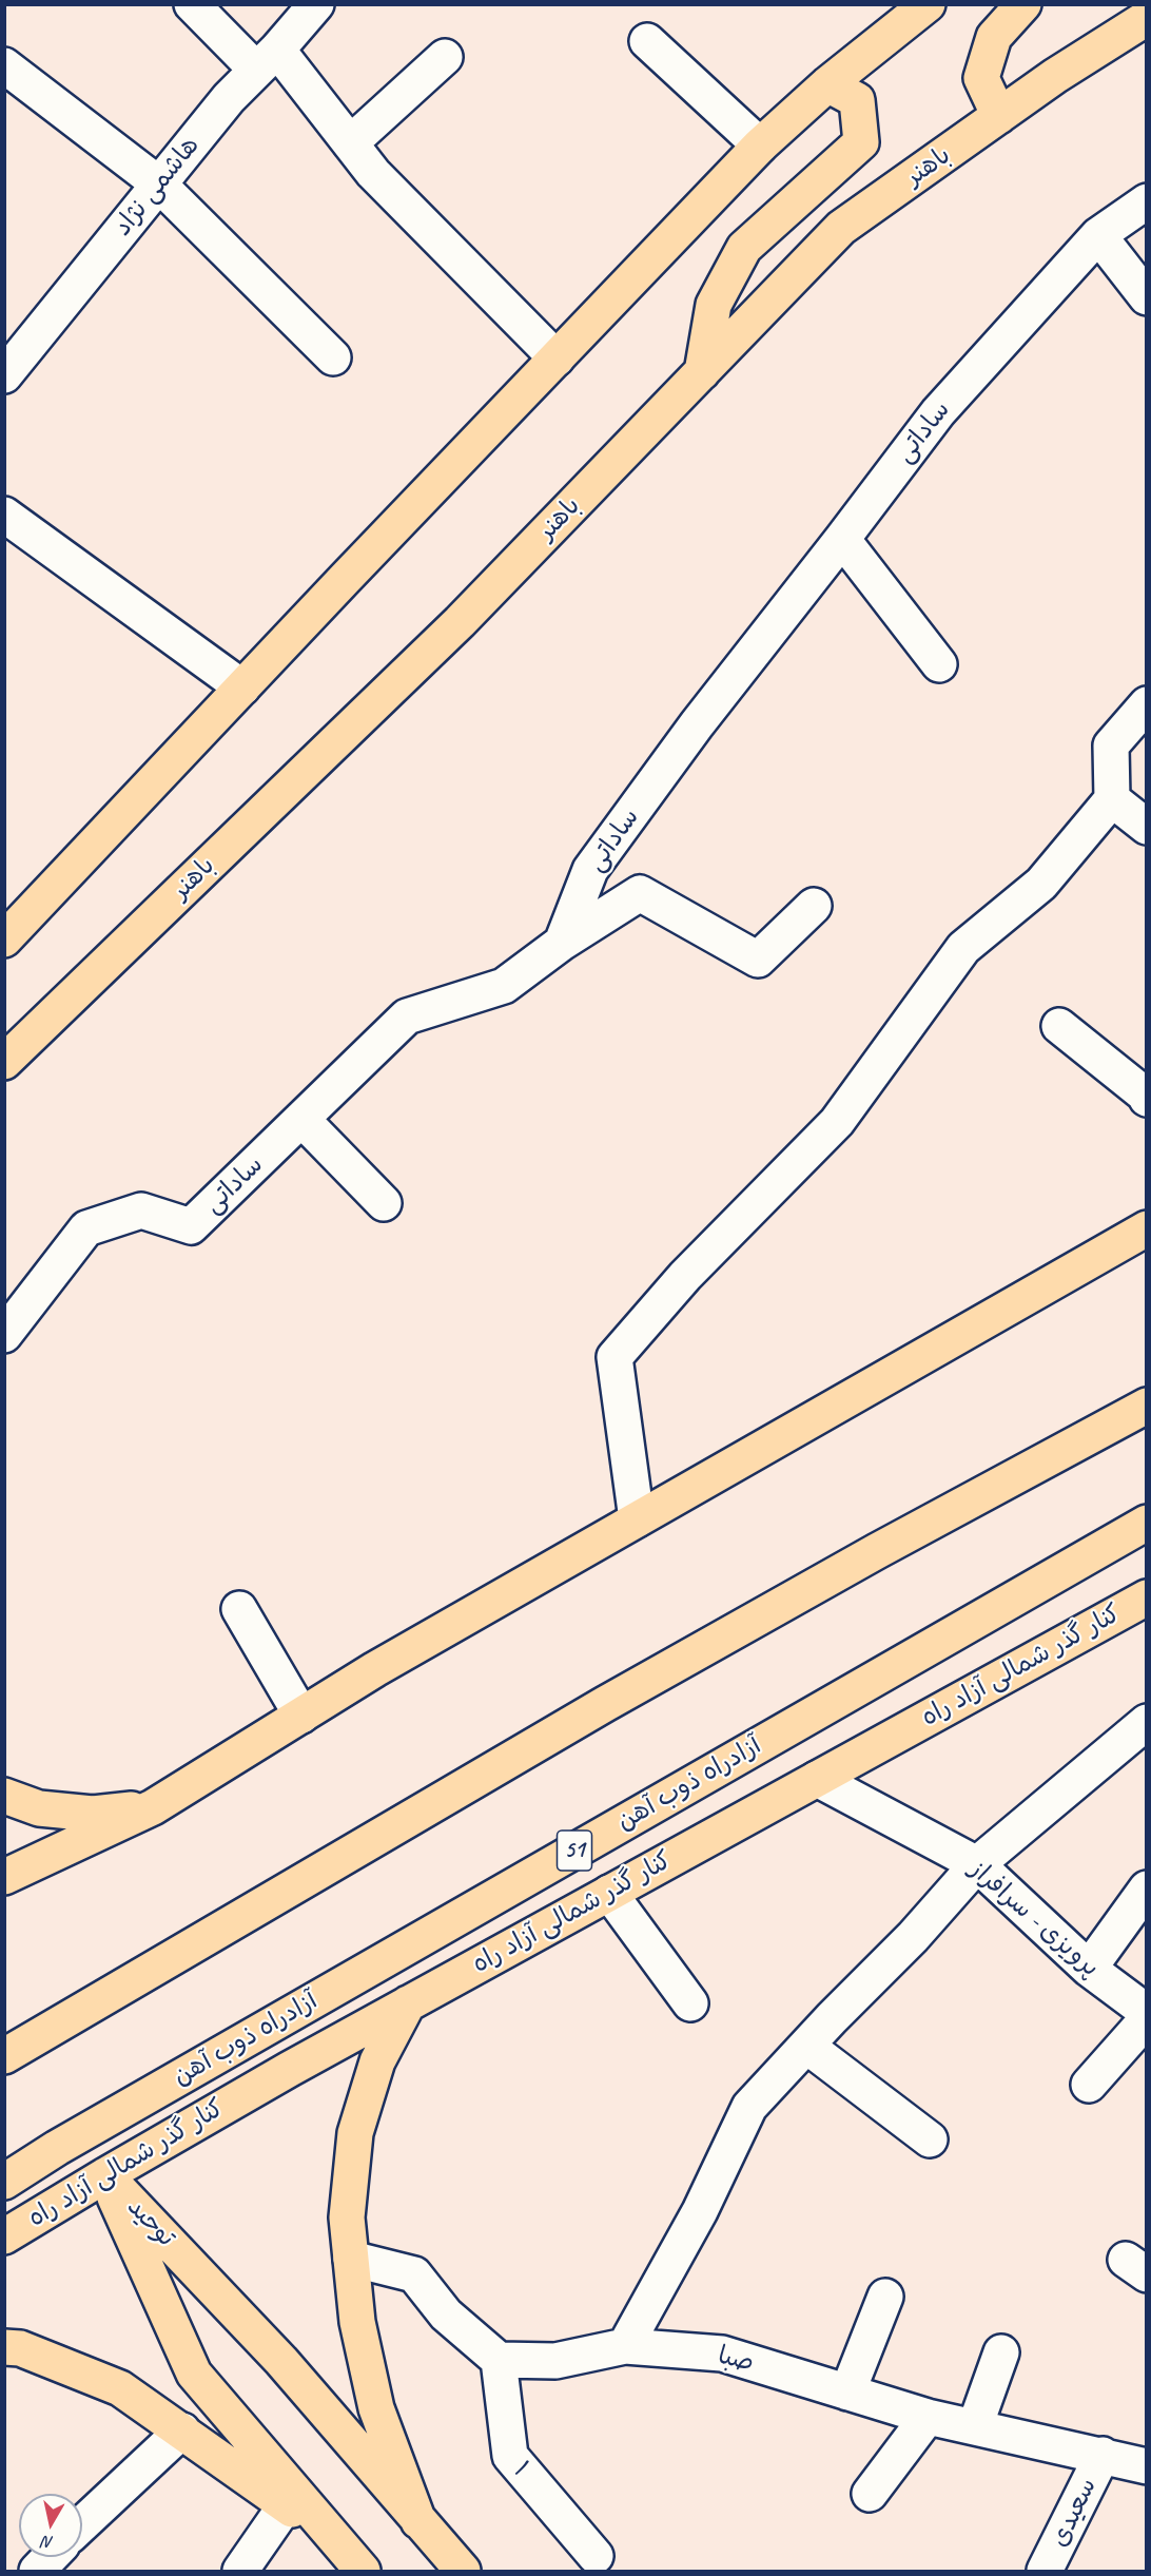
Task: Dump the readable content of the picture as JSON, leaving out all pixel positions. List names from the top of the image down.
{
  "streets": {
    "main road": [
      "باهنر",
      "کنار گذر شمالی آزاد راه",
      "آزادراه ذوب آهن",
      "51",
      "توحید"
    ],
    "street": [
      "هاشمی نژاد",
      "ساداتی",
      "پرویزی - سرافراز",
      "صبا",
      "۱",
      "سعیدی"
    ]
  },
  "crossings": [
    ["کنار گذر شمالی آزاد راه", "پرویزی - سرافراز"],
    ["کنار گذر شمالی آزاد راه", "توحید"],
    ["صبا", "۱"],
    ["صبا", "سعیدی"]
  ],
  "north": "bottom"
}
